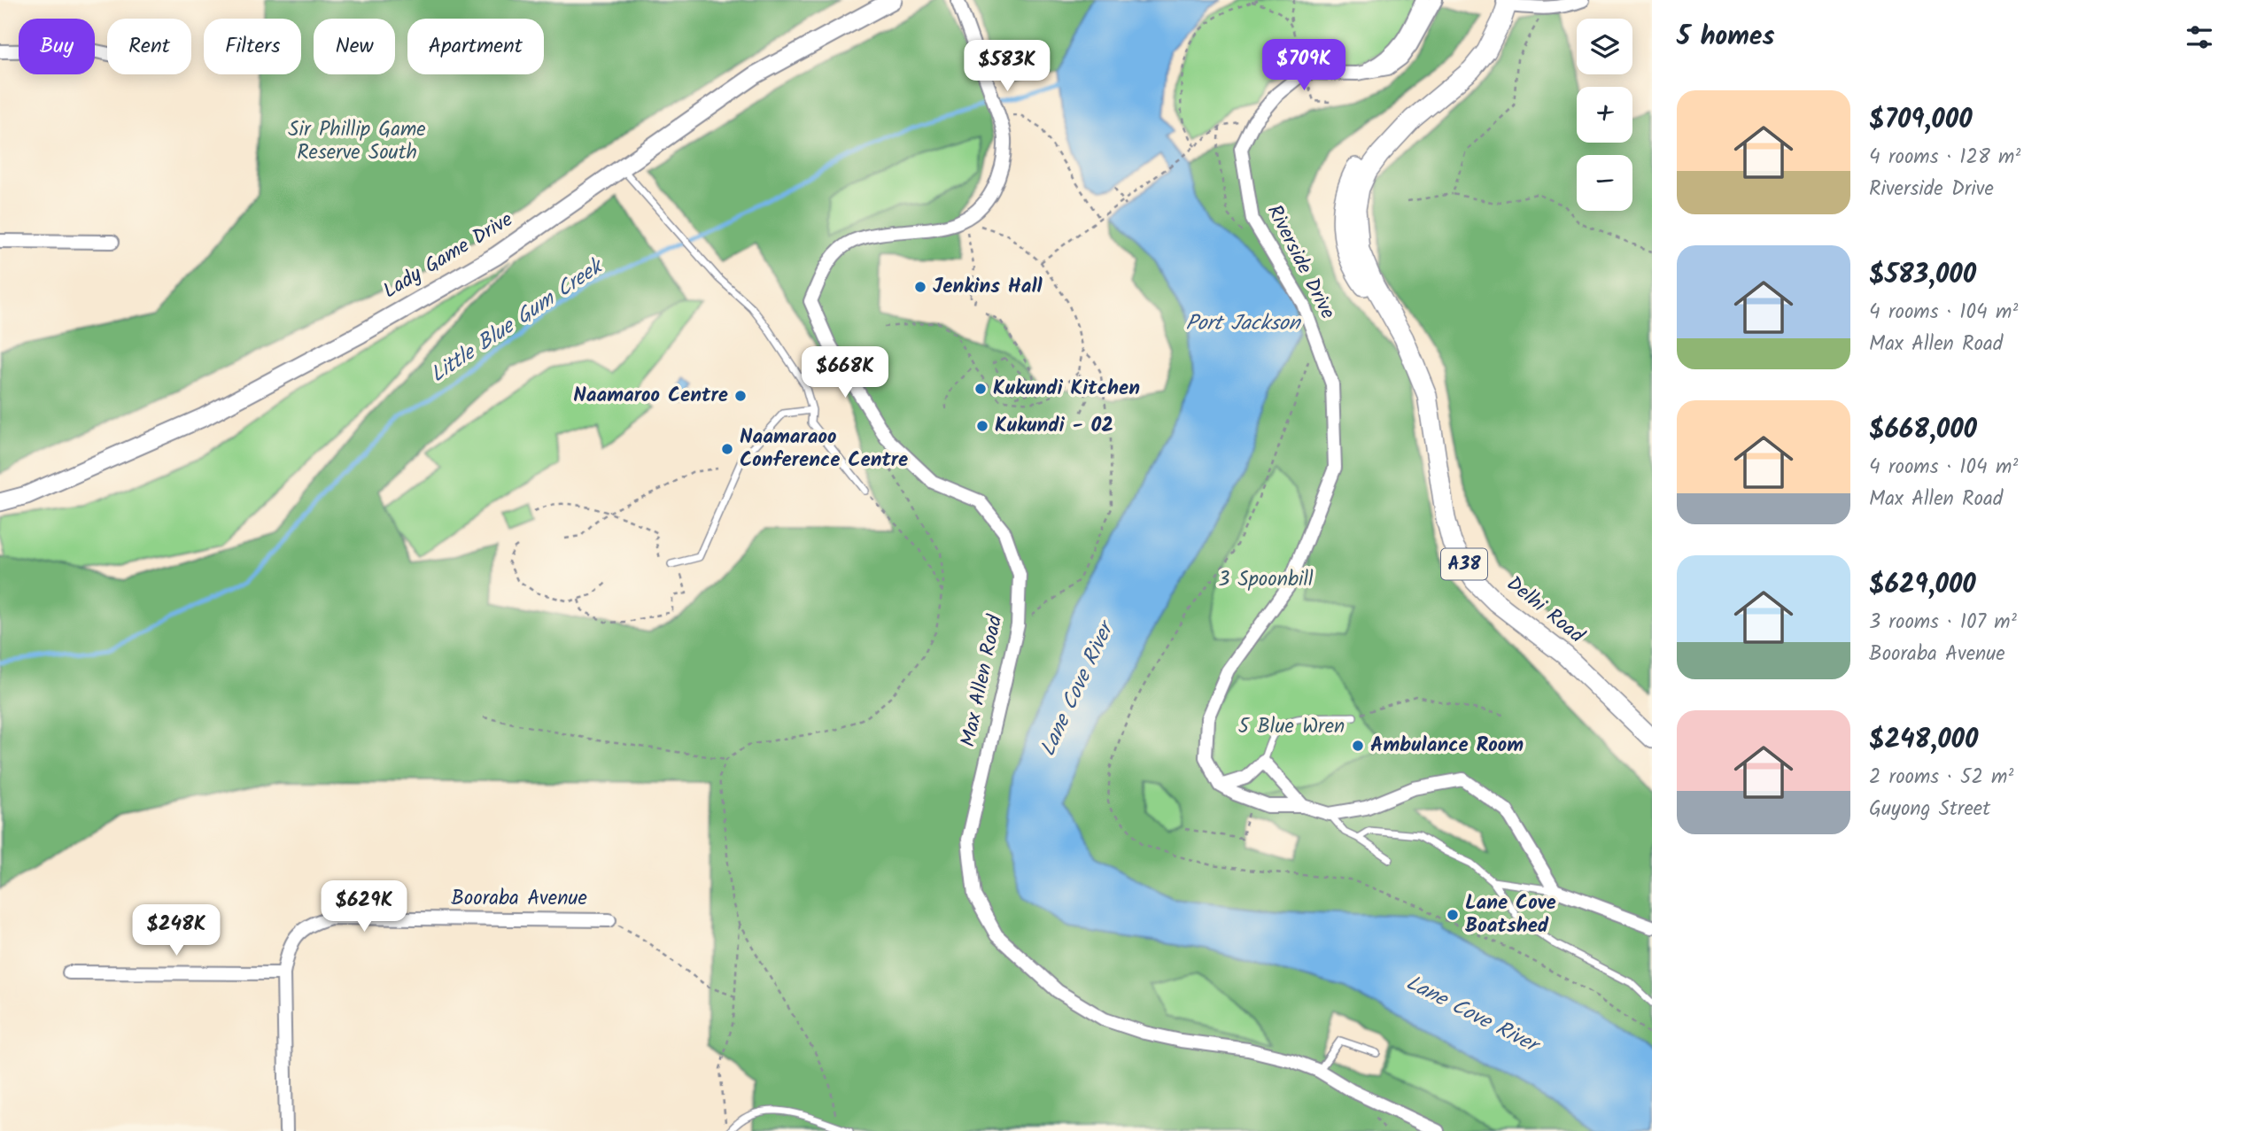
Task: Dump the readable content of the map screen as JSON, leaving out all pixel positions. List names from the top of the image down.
{
  "streets": {
    "main road": ["Lady Game Drive", "A38", "Delhi Road"],
    "street": ["Riverside Drive", "Max Allen Road", "Booraba Avenue"]
  },
  "water": ["Little Blue Gum Creek", "Port Jackson", "Lane Cove River"],
  "parks": ["Sir Phillip Game Reserve South", "3 Spoonbill", "5 Blue Wren"],
  "places": [
    "Jenkins Hall",
    "Kukundi Kitchen",
    "Naamaroo Centre",
    "Kukundi - 02",
    "Naamaraoo Conference Centre",
    "Ambulance Room",
    "Lane Cove Boatshed"
  ],
  "page": {
    "heading": "5 homes",
    "map_buttons": ["+", "−"],
    "chip": [
      "Buy",
      "Rent",
      "Filters",
      "New",
      "Apartment"
    ],
    "price": [
      "$709K",
      "$583K",
      "$668K",
      "$629K",
      "$248K"
    ],
    "list": [
      {
        "name": "$709,000",
        "note": "4 rooms · 128 m² · Riverside Drive"
      },
      {
        "name": "$583,000",
        "note": "4 rooms · 104 m² · Max Allen Road"
      },
      {
        "name": "$668,000",
        "note": "4 rooms · 104 m² · Max Allen Road"
      },
      {
        "name": "$629,000",
        "note": "3 rooms · 107 m² · Booraba Avenue"
      },
      {
        "name": "$248,000",
        "note": "2 rooms · 52 m² · Guyong Street"
      }
    ]
  }
}
